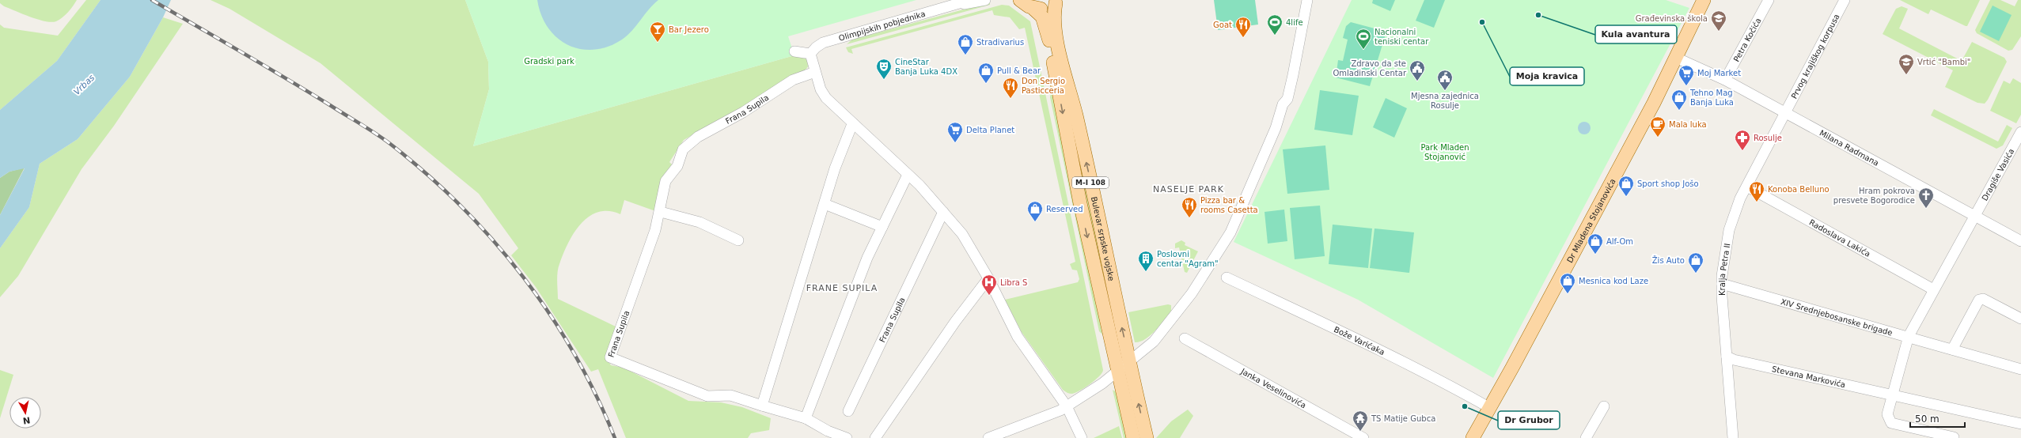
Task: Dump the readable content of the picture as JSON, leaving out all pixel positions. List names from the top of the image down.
{
  "streets": {
    "main road": ["M-I 108", "Dr Mladena Stojanovića", "Bulevar srpske vojske"],
    "street": [
      "Olimpijskih pobjednika",
      "Petra Kočića",
      "Prvog krajiškog korpusa",
      "Frana Supila",
      "Milana Radmana",
      "Dragiše Vasića",
      "Radoslava Lakića",
      "Kralja Petra II",
      "XIV Srednjebosanske brigade",
      "Bože Varićaka",
      "Stevana Markovića",
      "Janka Veselinovića"
    ]
  },
  "crossings": [
    ["Petra Kočića", "Milana Radmana"],
    ["Prvog krajiškog korpusa", "Milana Radmana"],
    ["Prvog krajiškog korpusa", "Kralja Petra II"],
    ["Milana Radmana", "Dragiše Vasića"],
    ["Milana Radmana", "Dr Mladena Stojanovića"],
    ["Milana Radmana", "Kralja Petra II"],
    ["Dr Mladena Stojanovića", "Bože Varićaka"],
    ["Radoslava Lakića", "Kralja Petra II"],
    ["Kralja Petra II", "XIV Srednjebosanske brigade"],
    ["Kralja Petra II", "Stevana Markovića"]
  ],
  "districts": ["NASELJE PARK", "FRANE SUPILA"],
  "water": ["Vrbas"],
  "parks": ["Gradski park", "Park Mladen Stojanović"],
  "places": {
    "other": ["Kula avantura", "Moja kravica", "Dr Grubor"],
    "school or university": ["Građevinska škola", "Vrtić \"Bambi\""],
    "sports": ["4life", "Nacionalni teniski centar"],
    "restaurant": [
      "Goat",
      "Don Sergio Pasticceria",
      "Konoba Belluno",
      "Pizza bar & rooms Casetta"
    ],
    "bar": ["Bar Jezero"],
    "shop": [
      "Stradivarius",
      "Pull & Bear",
      "Tehno Mag Banja Luka",
      "Sport shop Jošo",
      "Reserved",
      "Alf-Om",
      "Žis Auto",
      "Mesnica kod Laze"
    ],
    "theatre": ["CineStar Banja Luka 4DX"],
    "public building": ["Zdravo da ste Omladinski Centar", "Mjesna zajednica Rosulje"],
    "supermarket": ["Moj Market", "Delta Planet"],
    "cafe": ["Mala luka"],
    "pharmacy": ["Rosulje"],
    "church": ["Hram pokrova presvete Bogorodice"],
    "building": ["Poslovni centar \"Agram\""],
    "hospital": ["Libra S"],
    "temple": ["TS Matije Gubca"]
  },
  "scale_bar": "50 m",
  "north": "bottom"
}
